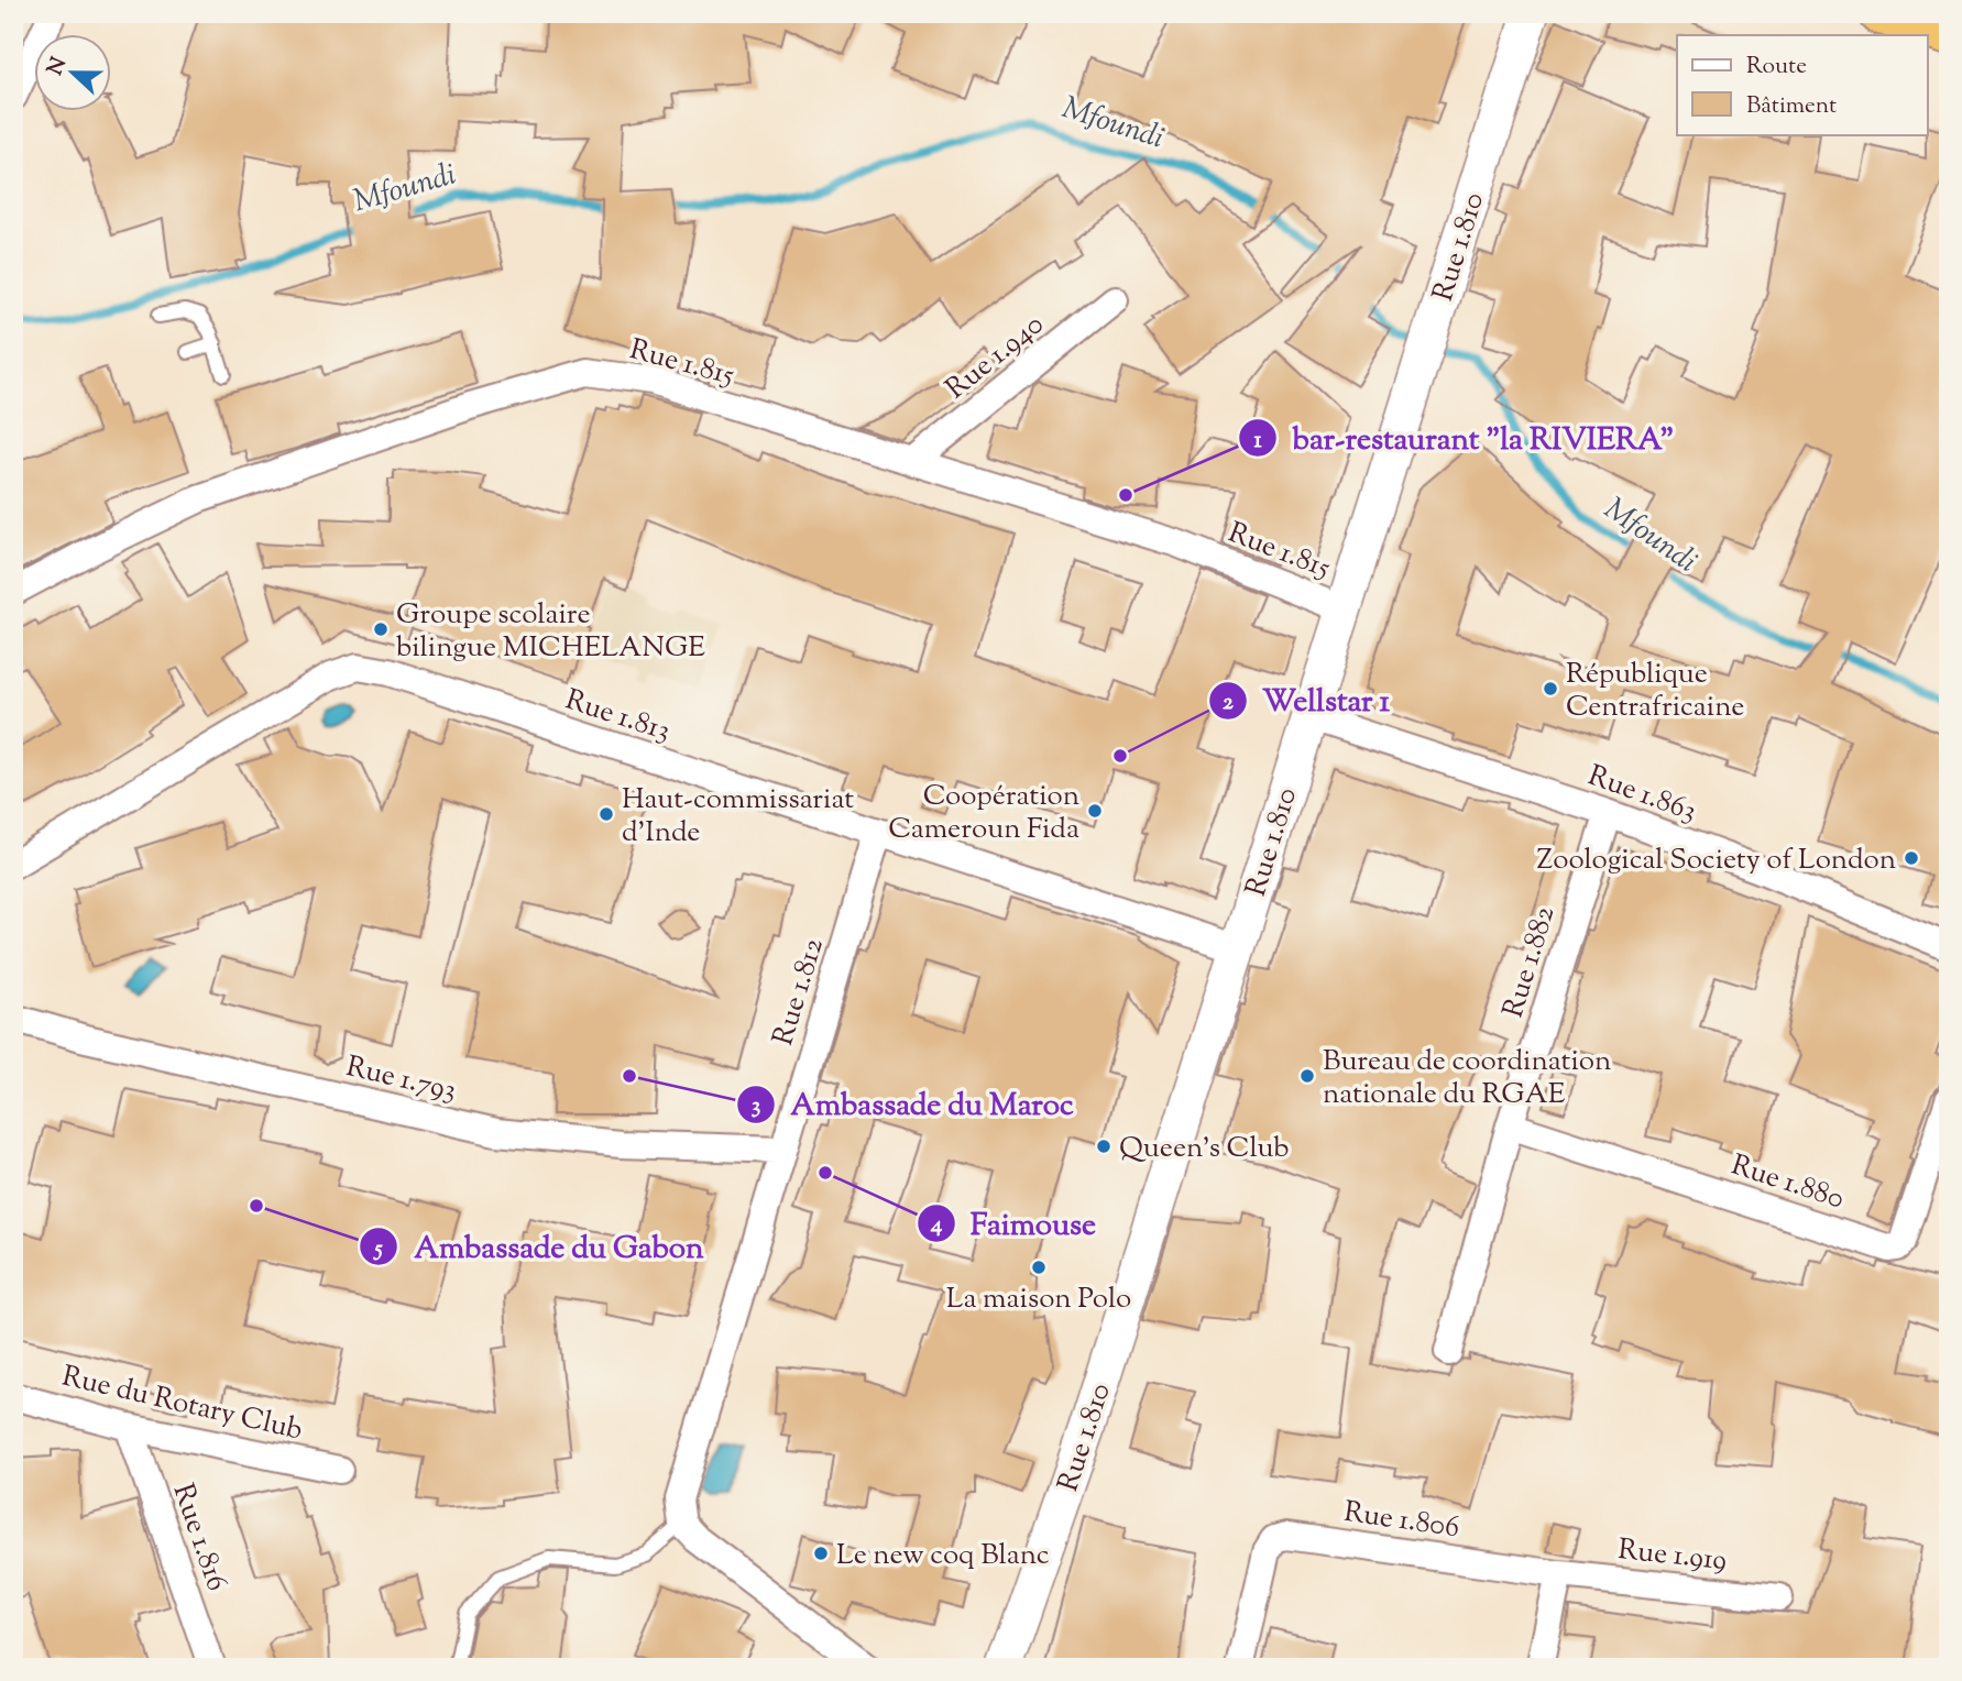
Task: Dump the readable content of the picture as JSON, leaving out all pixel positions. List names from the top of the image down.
{
  "streets": {
    "street": [
      "Rue 1.810",
      "Rue 1.940",
      "Rue 1.815",
      "Rue 1.813",
      "Rue 1.863",
      "Rue 1.882",
      "Rue 1.812",
      "Rue 1.793",
      "Rue 1.880",
      "Rue du Rotary Club",
      "Rue 1.806",
      "Rue 1.816",
      "Rue 1.919"
    ]
  },
  "crossings": [
    ["Rue 1.810", "Rue 1.815"],
    ["Rue 1.810", "Rue 1.813"],
    ["Rue 1.810", "Rue 1.863"],
    ["Rue 1.940", "Rue 1.815"],
    ["Rue 1.813", "Rue 1.812"],
    ["Rue 1.863", "Rue 1.882"],
    ["Rue 1.882", "Rue 1.880"],
    ["Rue 1.812", "Rue 1.793"],
    ["Rue du Rotary Club", "Rue 1.816"],
    ["Rue 1.806", "Rue 1.919"]
  ],
  "water": ["Mfoundi"],
  "places": [
    "bar-restaurant \"la RIVIERA\"",
    "Groupe scolaire bilingue MICHELANGE",
    "République Centrafricaine",
    "Wellstar 1",
    "Coopération Cameroun Fida",
    "Haut-commissariat d'Inde",
    "Zoological Society of London",
    "Ambassade du Maroc",
    "Bureau de coordination nationale du RGAE",
    "Queen's Club",
    "Faimouse",
    "Ambassade du Gabon",
    "La maison Polo",
    "Le new coq Blanc"
  ],
  "legend": ["Route", "Bâtiment"],
  "north": "left"
}
